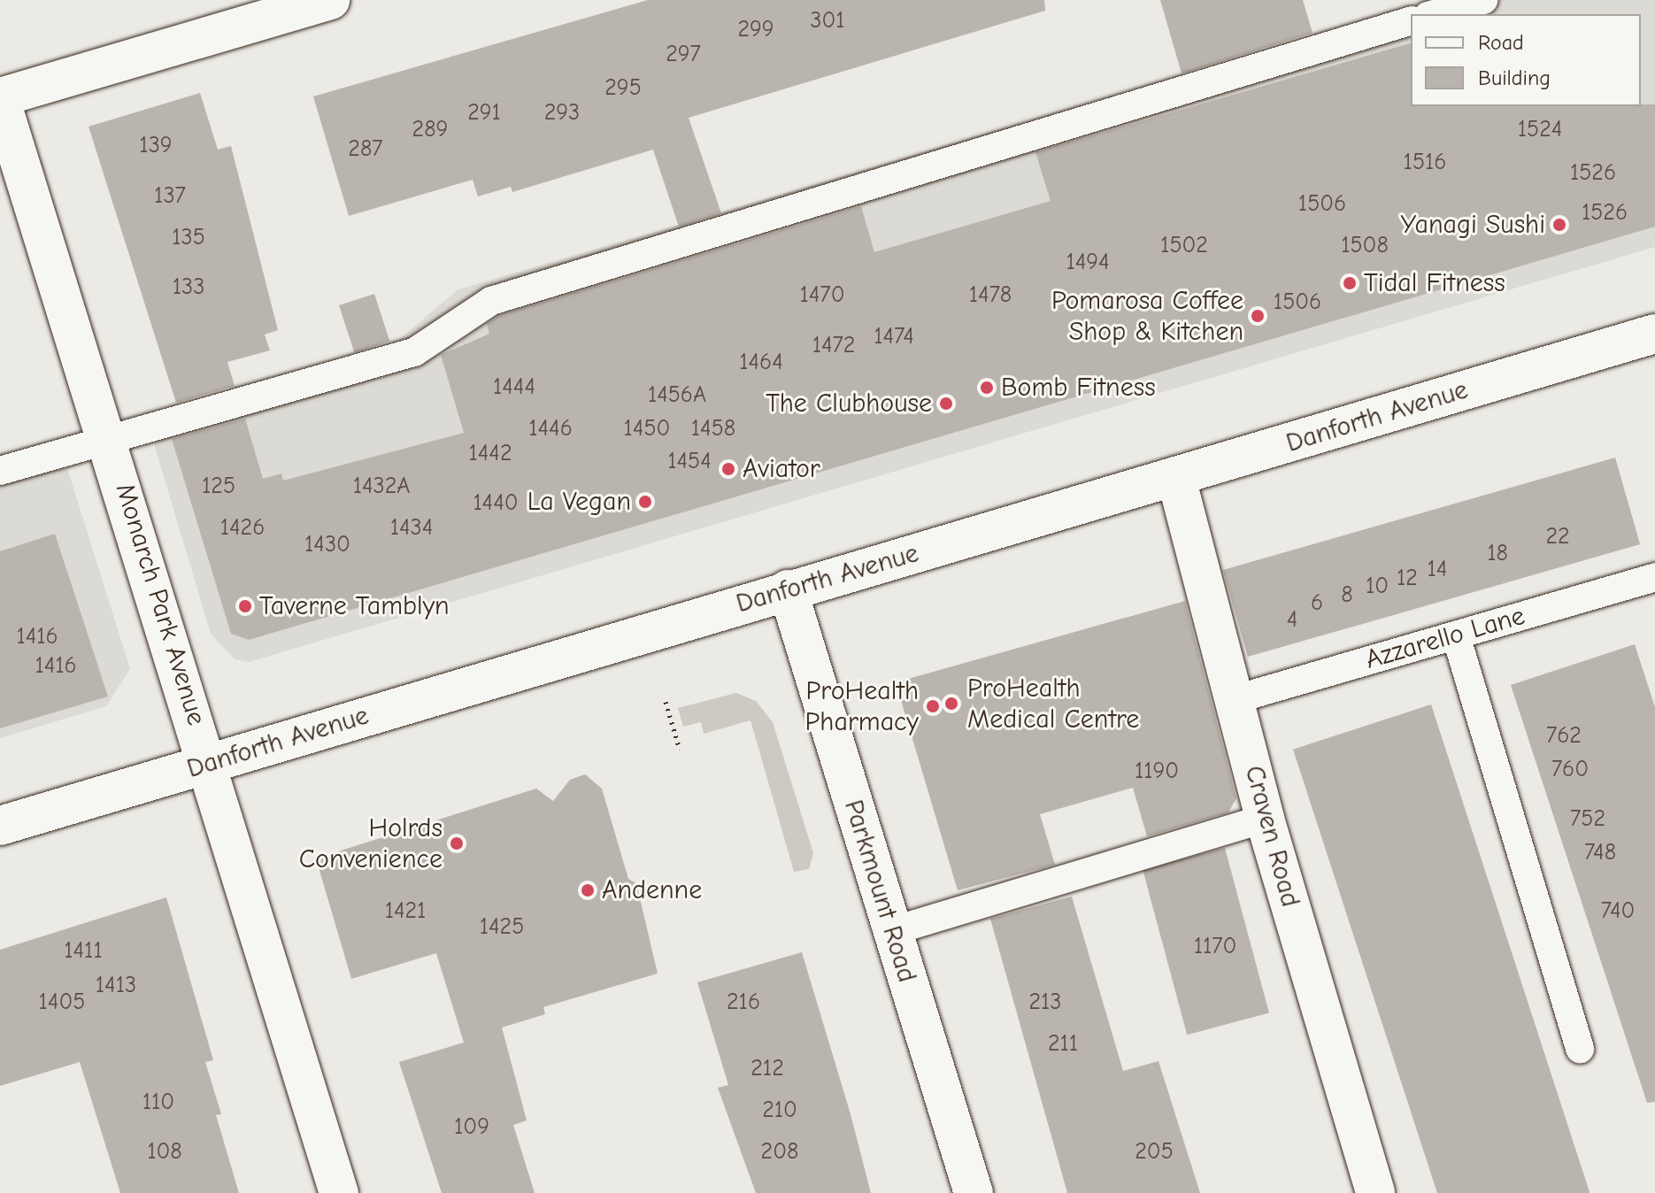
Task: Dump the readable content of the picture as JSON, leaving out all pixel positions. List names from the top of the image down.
{
  "streets": {
    "street": [
      "Danforth Avenue",
      "Monarch Park Avenue",
      "Craven Road",
      "Parkmount Road"
    ],
    "lane": ["Azzarello Lane"]
  },
  "crossings": [
    ["Danforth Avenue", "Monarch Park Avenue"],
    ["Danforth Avenue", "Craven Road"],
    ["Danforth Avenue", "Parkmount Road"],
    ["Azzarello Lane", "Craven Road"]
  ],
  "places": [
    "Yanagi Sushi",
    "Tidal Fitness",
    "Pomarosa Coffee Shop & Kitchen",
    "Bomb Fitness",
    "The Clubhouse",
    "Aviator",
    "La Vegan",
    "Taverne Tamblyn",
    "ProHealth Medical Centre",
    "ProHealth Pharmacy",
    "Holrds Convenience",
    "Andenne"
  ],
  "house_numbers": [
    "301",
    "299",
    "297",
    "295",
    "291",
    "293",
    "289",
    "1524",
    "139",
    "287",
    "1516",
    "1526",
    "137",
    "1506",
    "1526",
    "135",
    "1502",
    "1508",
    "1494",
    "133",
    "1470",
    "1478",
    "1506",
    "1474",
    "1472",
    "1464",
    "1444",
    "1456A",
    "1446",
    "1450",
    "1458",
    "1442",
    "1454",
    "125",
    "1432A",
    "1440",
    "1426",
    "1434",
    "22",
    "1430",
    "18",
    "14",
    "12",
    "10",
    "8",
    "6",
    "4",
    "1416",
    "1416",
    "762",
    "760",
    "1190",
    "752",
    "748",
    "1421",
    "740",
    "1425",
    "1170",
    "1411",
    "1413",
    "1405",
    "216",
    "213",
    "211",
    "212",
    "110",
    "210",
    "109",
    "108",
    "208",
    "205"
  ],
  "legend": ["Road", "Building"]
}
